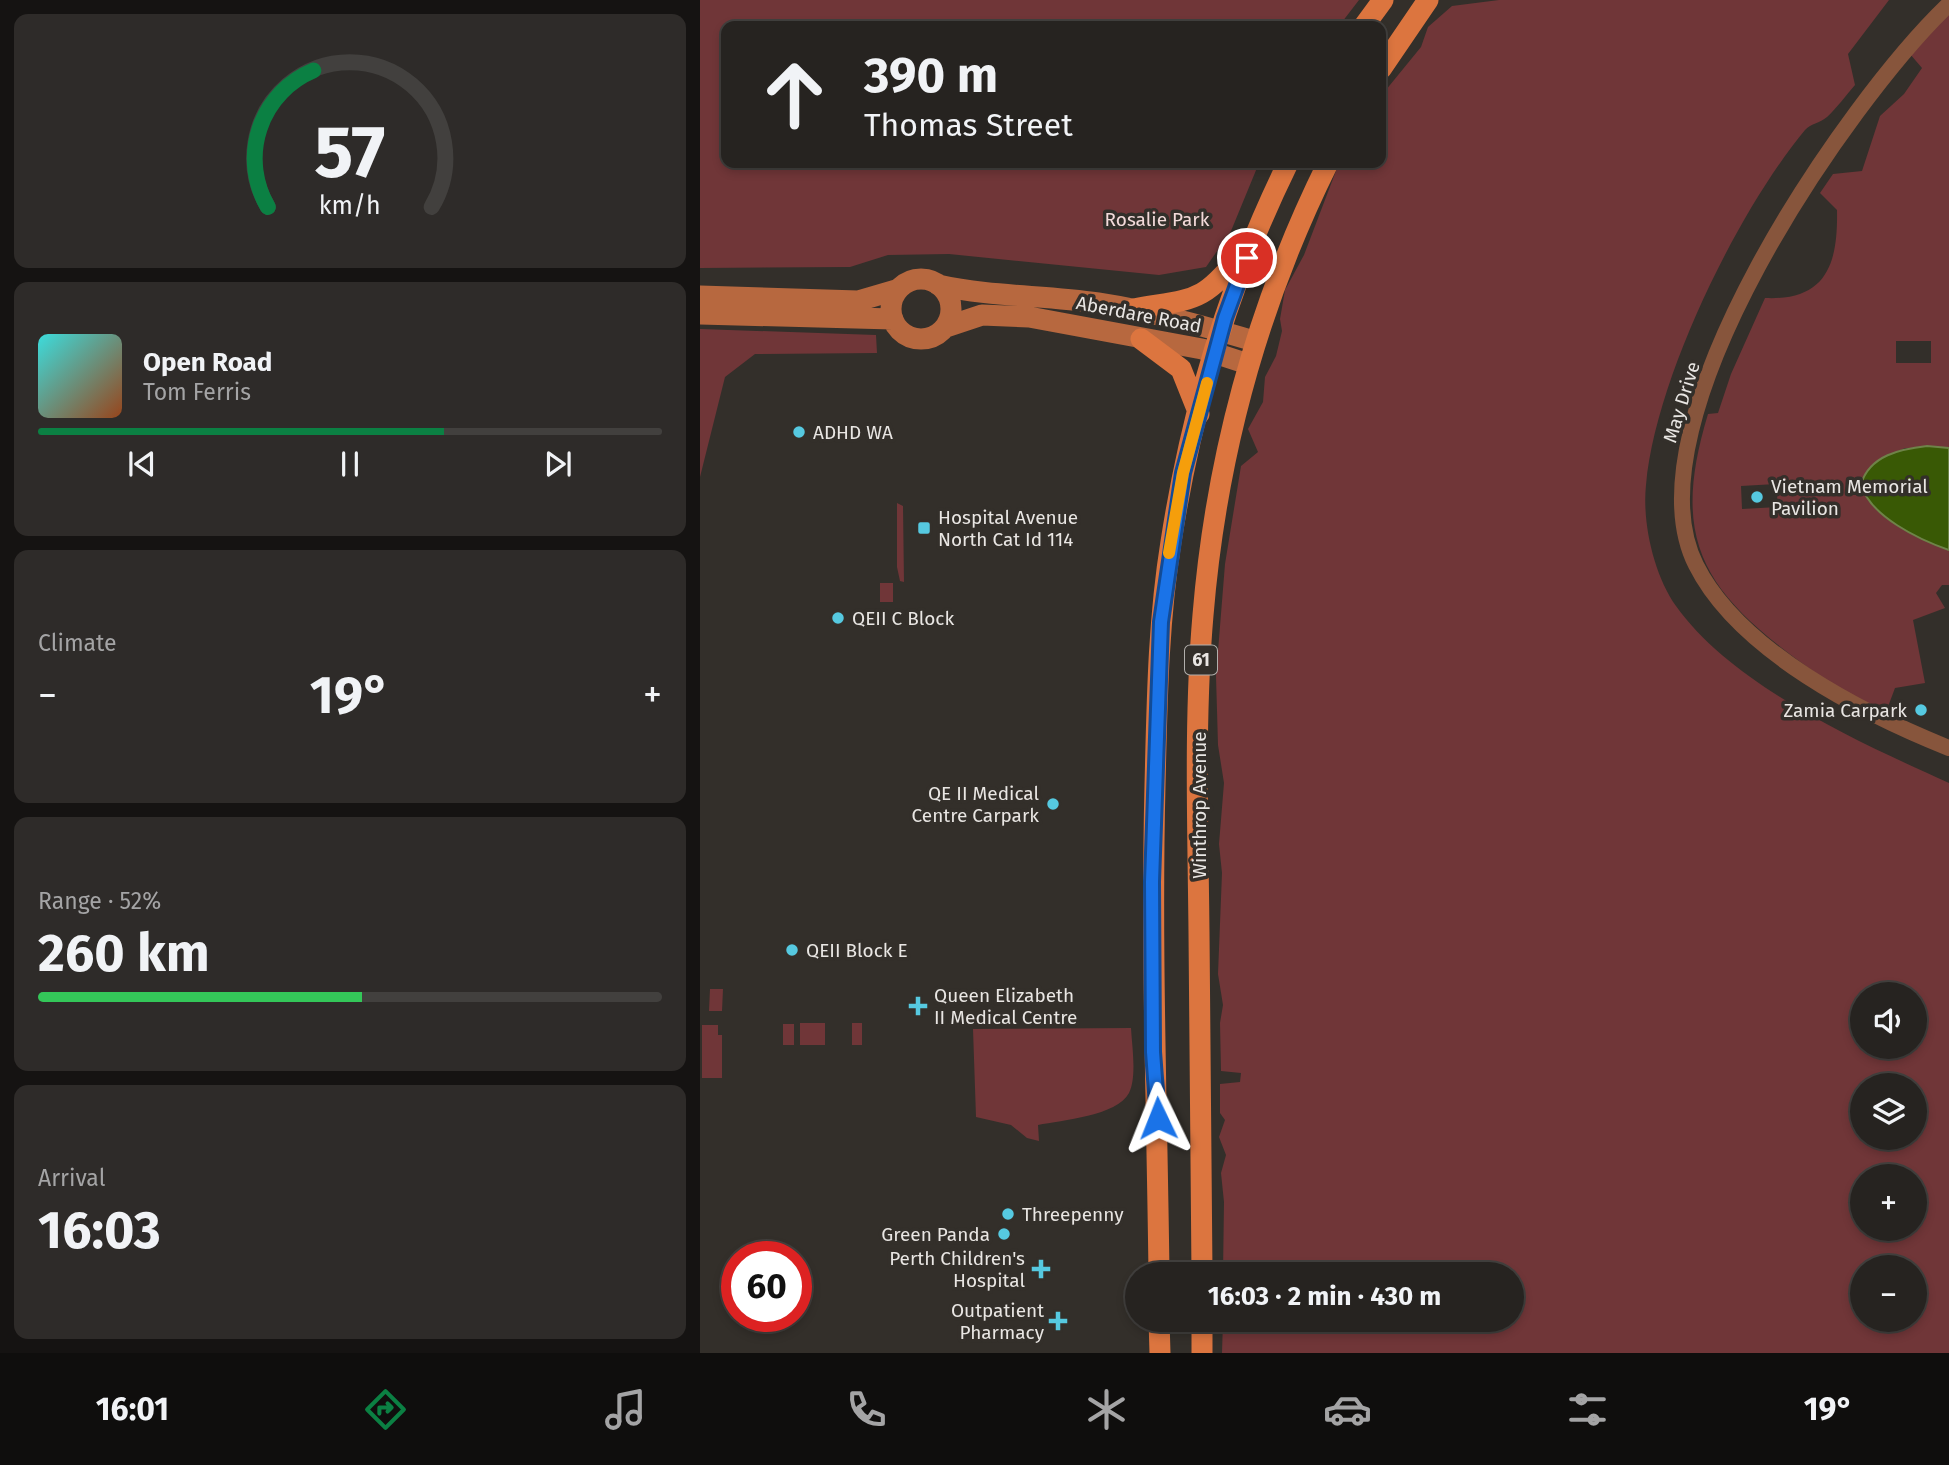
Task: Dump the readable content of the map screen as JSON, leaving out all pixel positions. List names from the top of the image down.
{
  "streets": {
    "main road": ["Aberdare Road", "61", "Winthrop Avenue"],
    "street": ["May Drive"]
  },
  "crossings": [
    ["Aberdare Road", "61"],
    ["Aberdare Road", "Winthrop Avenue"],
    ["61", "Winthrop Avenue"]
  ],
  "parks": ["Rosalie Park"],
  "places": {
    "other": [
      "ADHD WA",
      "Vietnam Memorial Pavilion",
      "QEII C Block",
      "Zamia Carpark",
      "QE II Medical Centre Carpark",
      "QEII Block E",
      "Threepenny",
      "Green Panda"
    ],
    "transit": ["Hospital Avenue North Cat Id 114"],
    "health": ["Queen Elizabeth II Medical Centre", "Perth Children's Hospital", "Outpatient Pharmacy"]
  },
  "page": {
    "turn": ["390 m", "Thomas Street"],
    "song": ["Open Road", "Tom Ferris"],
    "tile": [
      "Climate",
      ["Range · 52%", "260 km"],
      ["Arrival", "16:03"]
    ],
    "heat": ["−", "19°", "+"],
    "map_buttons": ["+", "−"],
    "limit": "60",
    "trip": "16:03 · 2 min · 430 m",
    "tabs": ["16:01", "19°"],
    "gauge": ["57", "km/h"]
  }
}
